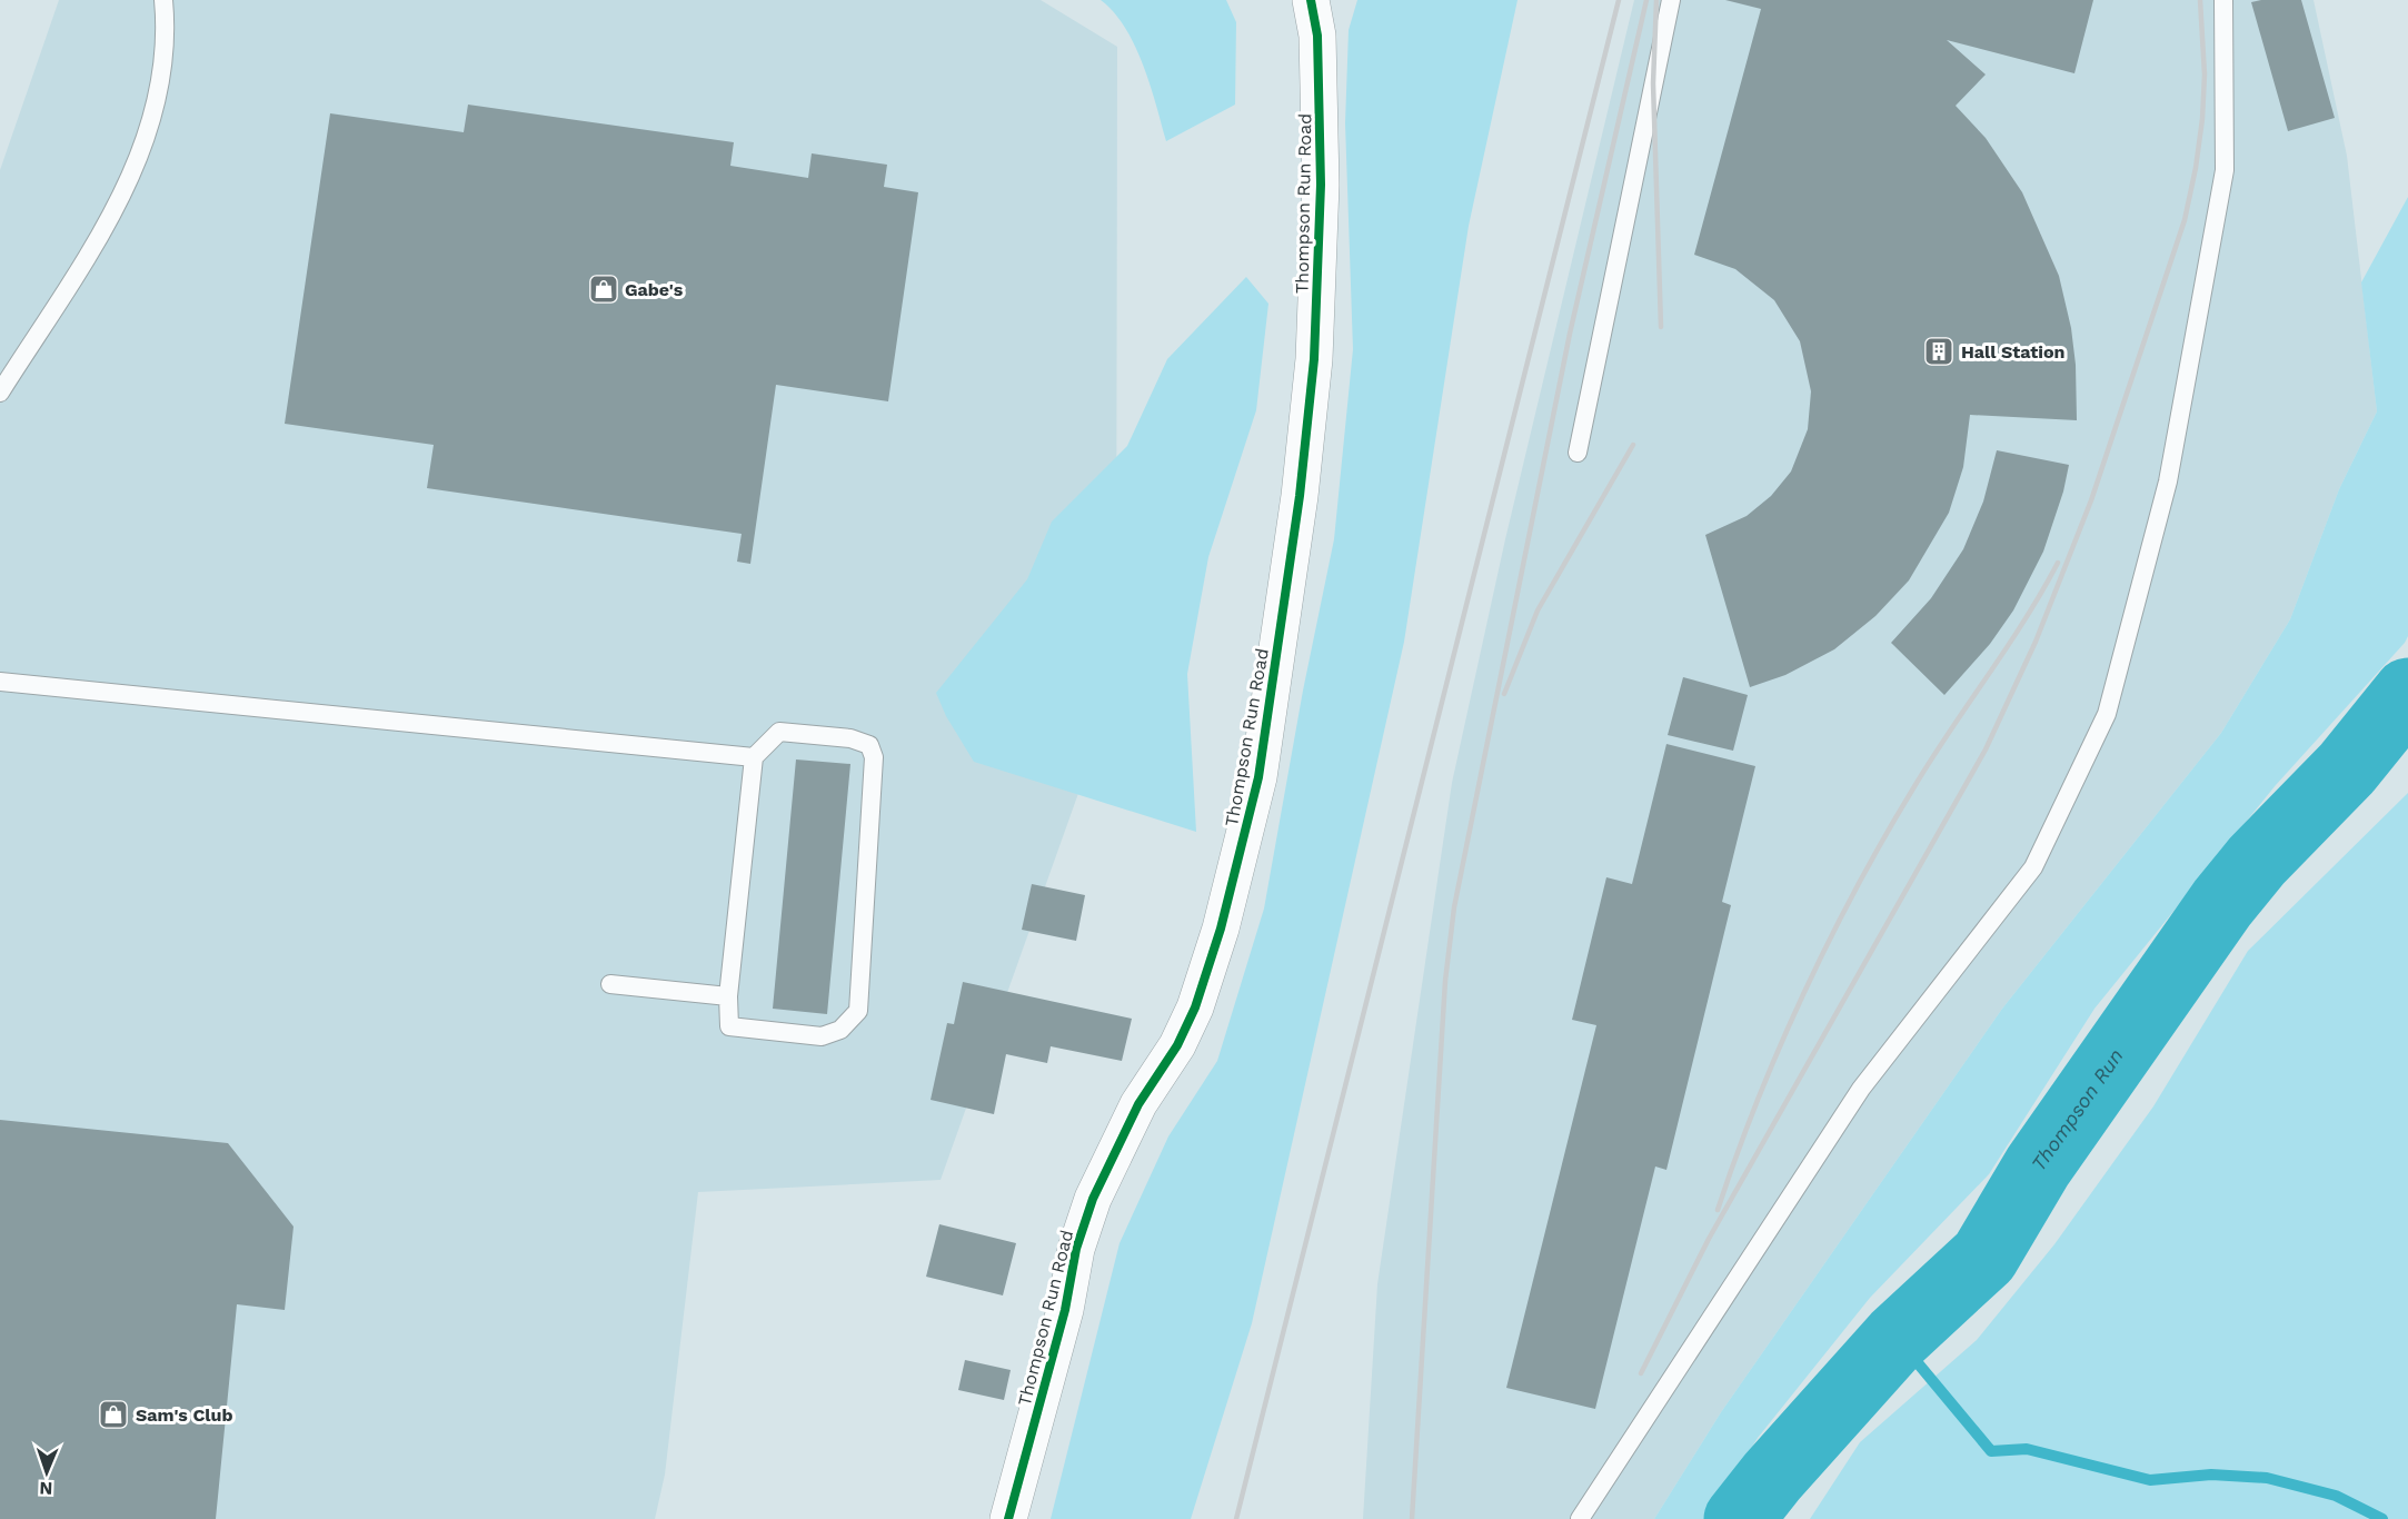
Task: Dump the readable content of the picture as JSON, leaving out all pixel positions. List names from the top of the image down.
{
  "streets": {
    "street": ["Thompson Run Road"]
  },
  "water": ["Thompson Run"],
  "places": {
    "shop": ["Gabe's", "Sam's Club"],
    "building": ["Hall Station"]
  },
  "north": "bottom"
}
